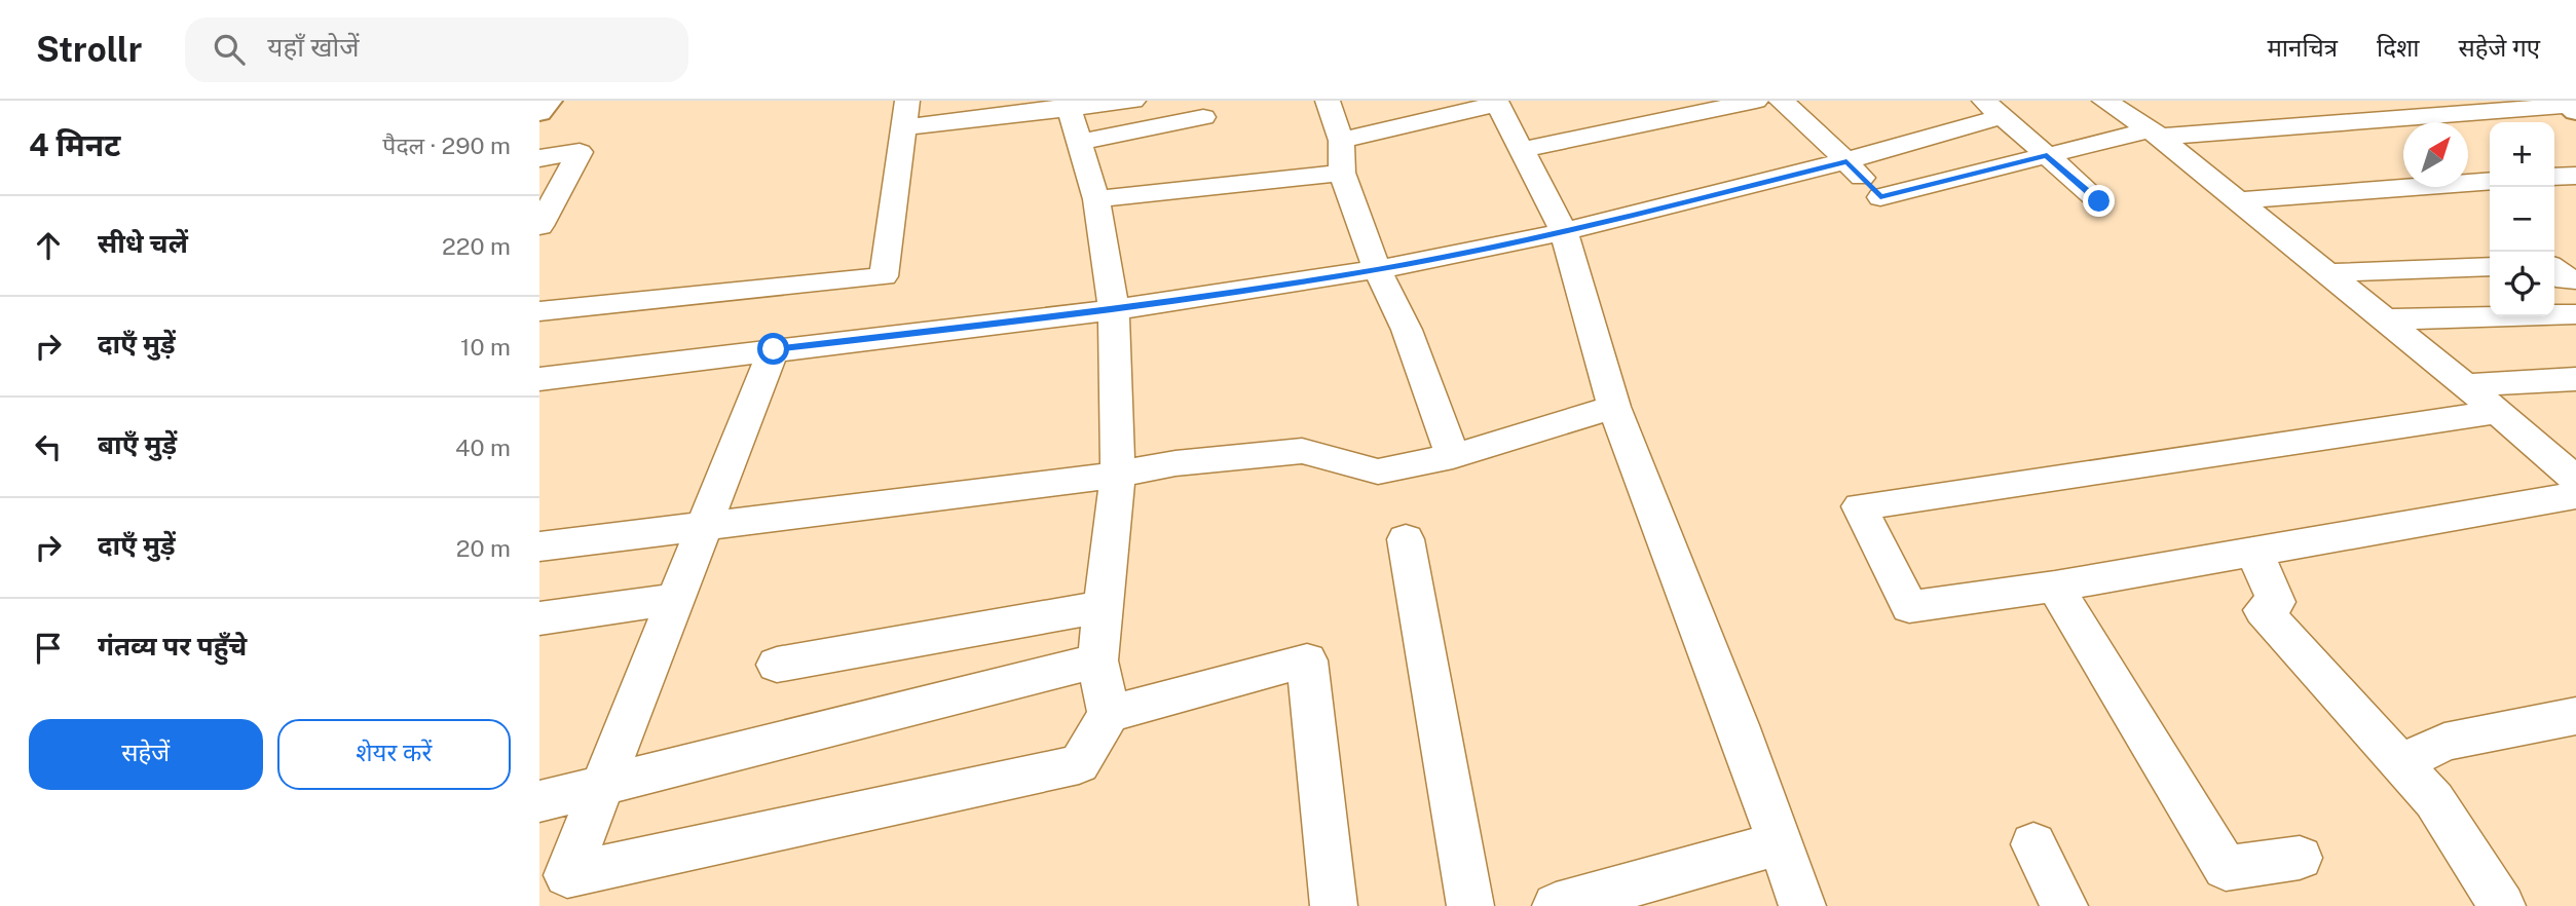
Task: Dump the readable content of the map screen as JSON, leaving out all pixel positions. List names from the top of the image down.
{
  "north": "top right",
  "page": {
    "header": "Strollr",
    "search": "यहाँ खोजें",
    "nav": ["मानचित्र", "दिशा", "सहेजे गए"],
    "heading": ["4 मिनट", "पैदल · 290 m"],
    "map_buttons": ["+", "−"],
    "list": [
      ["सीधे चलें", "220 m"],
      ["दाएँ मुड़ें", "10 m"],
      ["बाएँ मुड़ें", "40 m"],
      ["दाएँ मुड़ें", "20 m"],
      "गंतव्य पर पहुँचे"
    ],
    "buttons": ["सहेजें", "शेयर करें"]
  }
}
